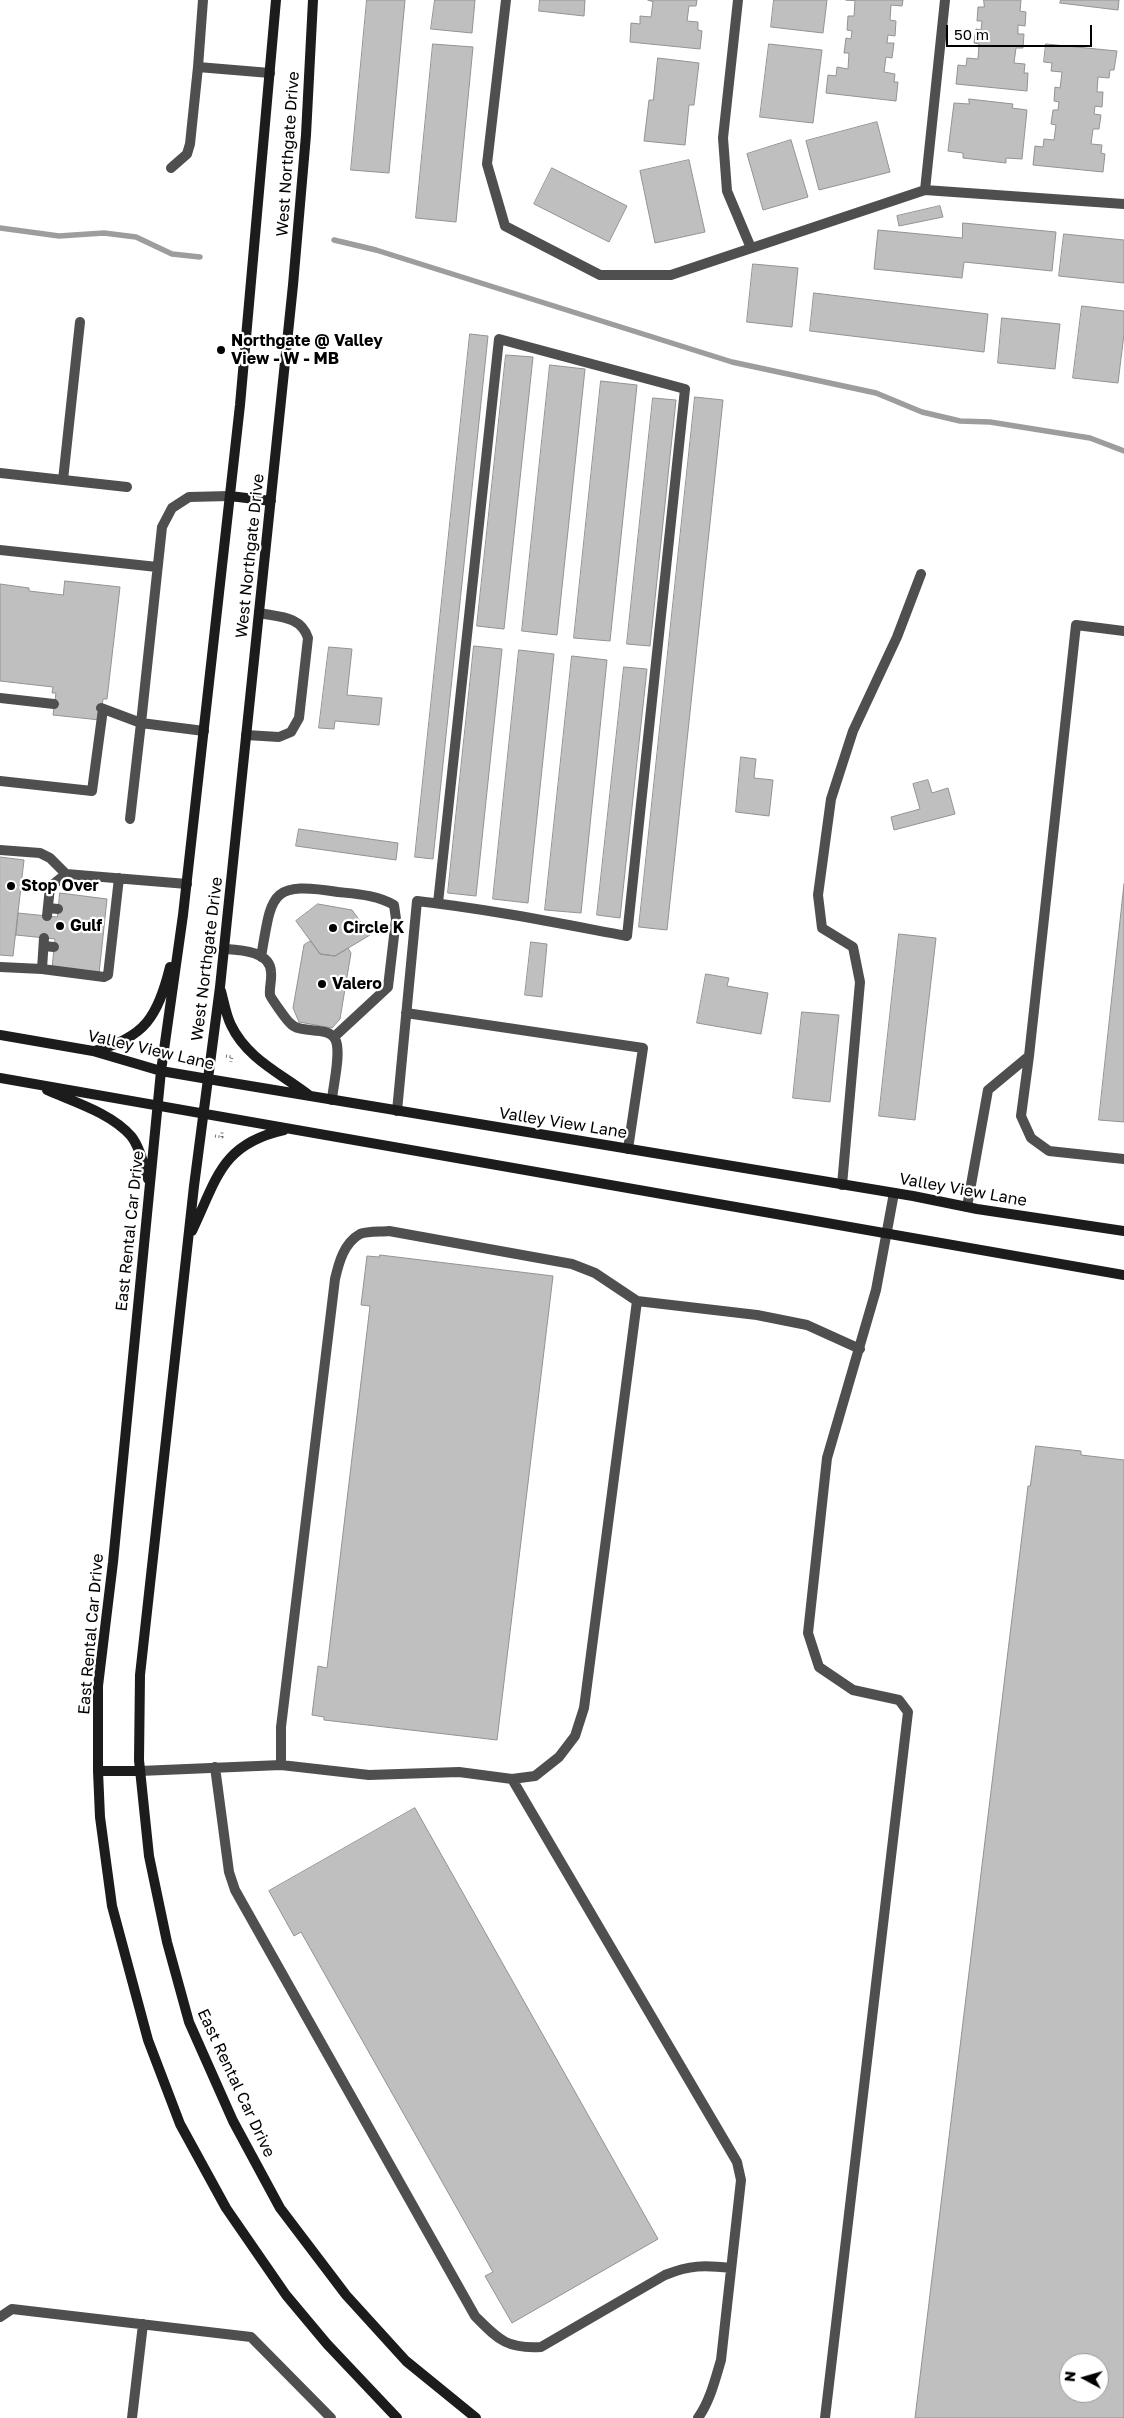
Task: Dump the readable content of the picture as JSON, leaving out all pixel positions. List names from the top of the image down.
{
  "streets": {
    "main road": ["West Northgate Drive", "Valley View Lane", "East Rental Car Drive"]
  },
  "crossings": [
    ["West Northgate Drive", "Valley View Lane"],
    ["West Northgate Drive", "East Rental Car Drive"],
    ["Valley View Lane", "East Rental Car Drive"]
  ],
  "places": [
    "Northgate @ Valley View - W - MB",
    "Stop Over",
    "Gulf",
    "Circle K",
    "Valero"
  ],
  "scale_bar": "50 m",
  "north": "left"
}
